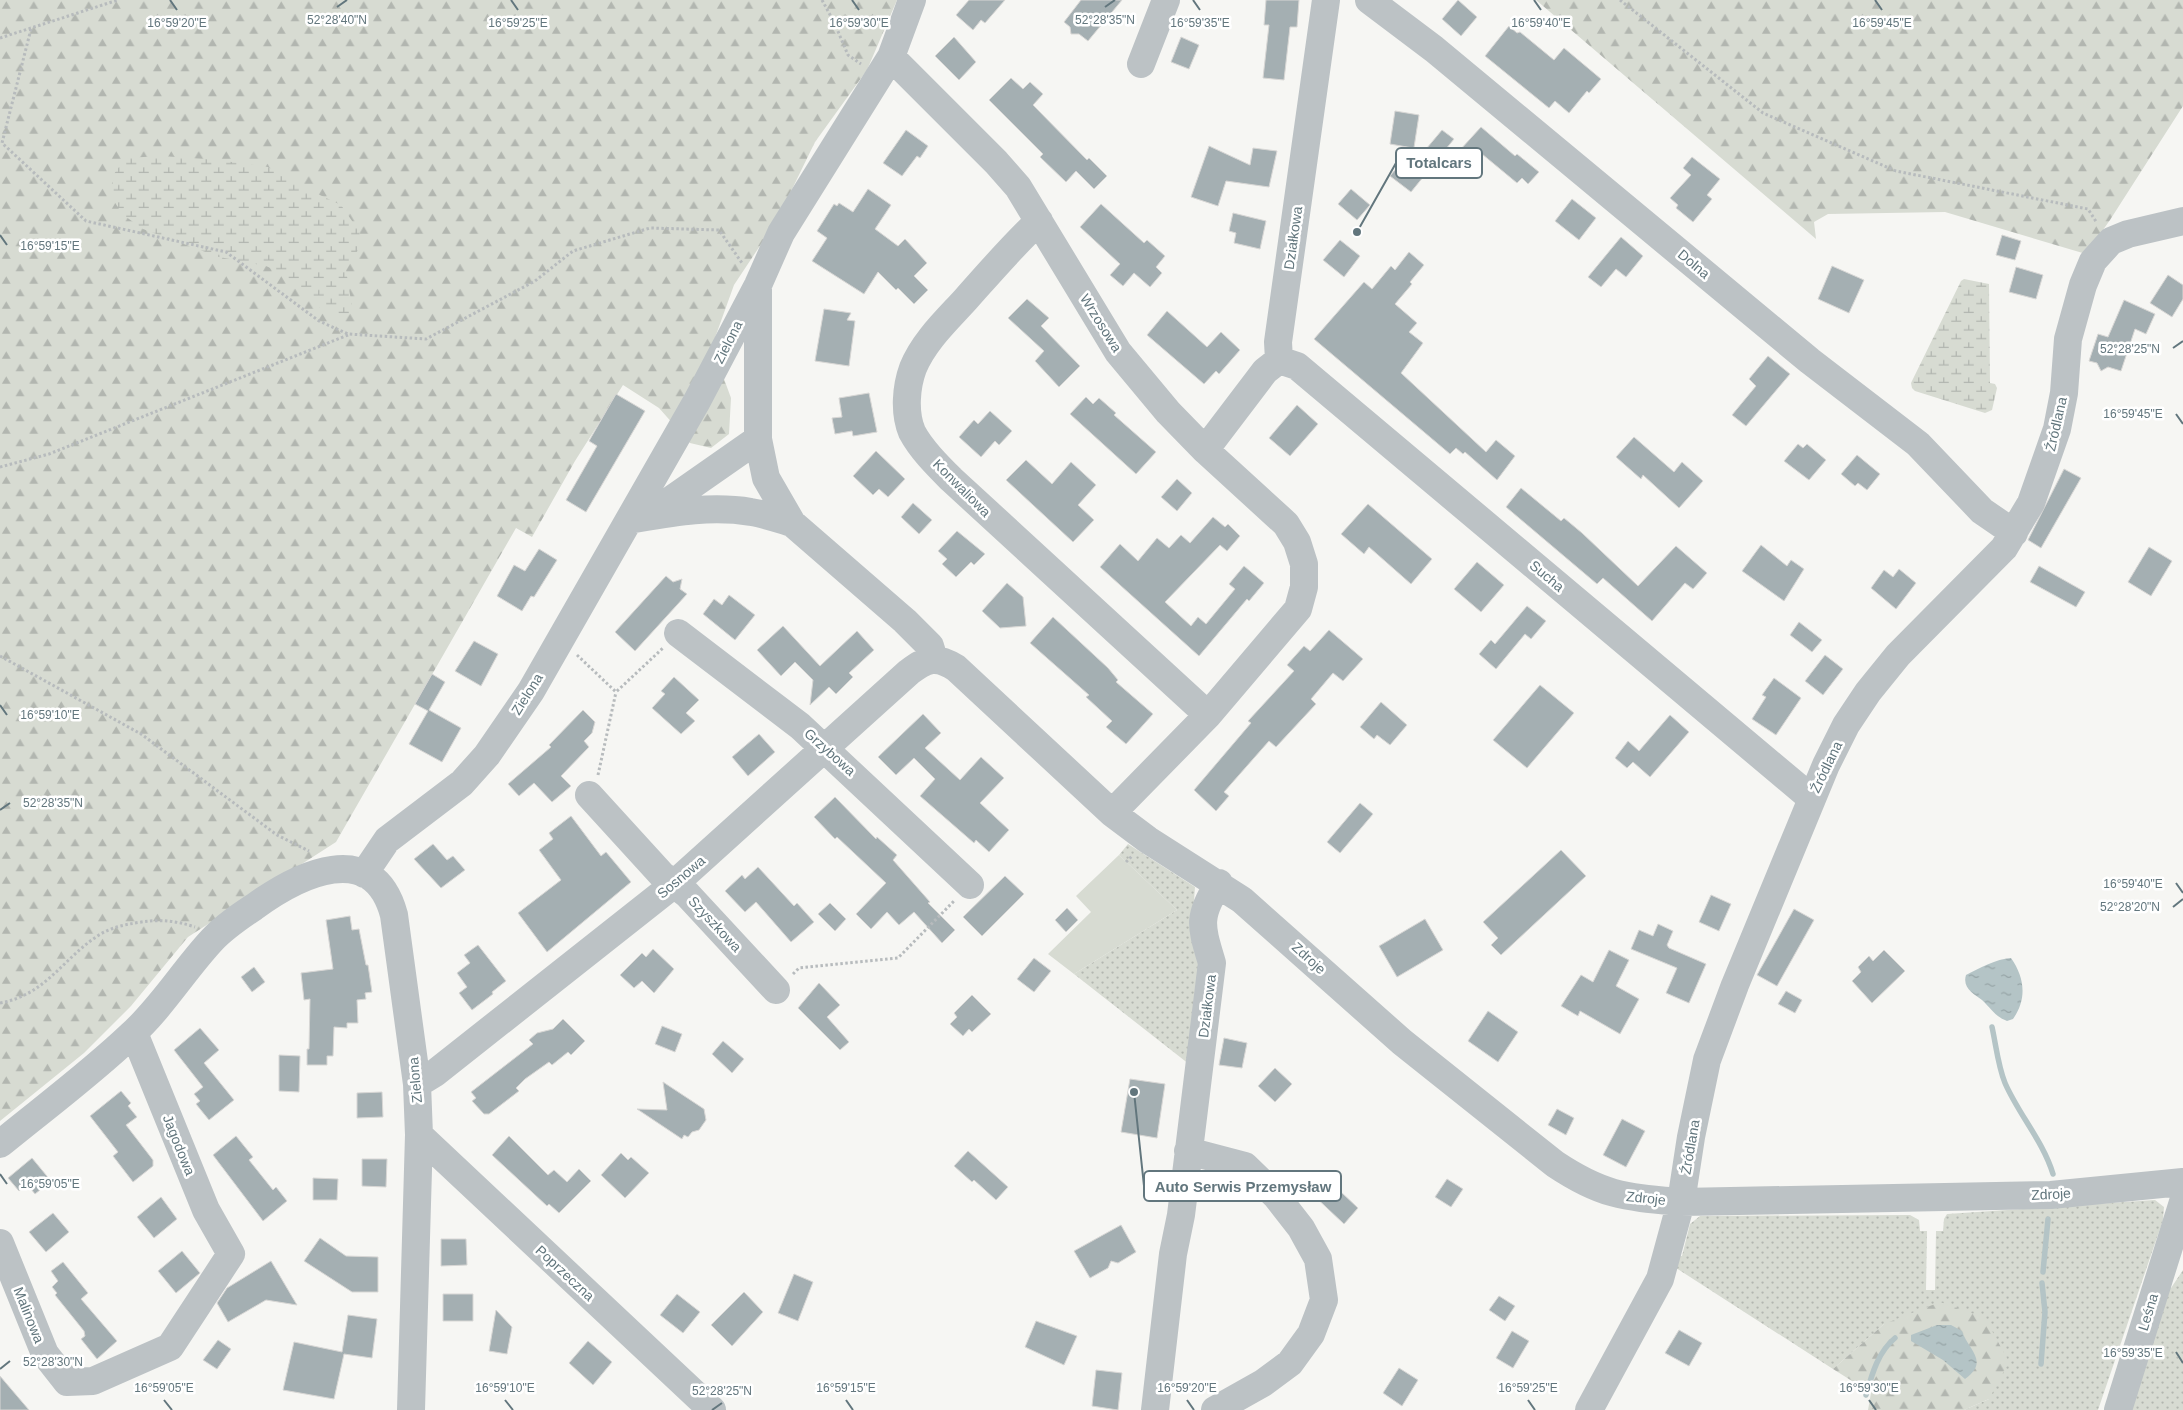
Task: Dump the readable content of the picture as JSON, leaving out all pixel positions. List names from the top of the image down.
{
  "streets": {
    "street": [
      "Działkowa",
      "Dolna",
      "Wrzosowa",
      "Zielona",
      "Źródlana",
      "Konwaliowa",
      "Sucha",
      "Grzybowa",
      "Sosnowa",
      "Szyszkowa",
      "Zdroje",
      "Jagodowa",
      "Poprzeczna",
      "Leśna",
      "Malinowa"
    ]
  },
  "crossings": [
    ["Działkowa", "Sucha"],
    ["Działkowa", "Zdroje"],
    ["Dolna", "Źródlana"],
    ["Wrzosowa", "Zielona"],
    ["Wrzosowa", "Konwaliowa"],
    ["Zielona", "Sosnowa"],
    ["Zielona", "Poprzeczna"],
    ["Źródlana", "Sucha"],
    ["Źródlana", "Zdroje"],
    ["Grzybowa", "Sosnowa"],
    ["Sosnowa", "Szyszkowa"],
    ["Jagodowa", "Malinowa"]
  ],
  "places": ["Totalcars", "Auto Serwis Przemysław"],
  "coordinates": [
    "52°28'40\"N",
    "52°28'35\"N",
    "16°59'20\"E",
    "16°59'25\"E",
    "16°59'30\"E",
    "16°59'35\"E",
    "16°59'40\"E",
    "16°59'45\"E",
    "16°59'15\"E",
    "52°28'25\"N",
    "16°59'10\"E",
    "52°28'20\"N",
    "16°59'05\"E",
    "52°28'30\"N"
  ]
}
